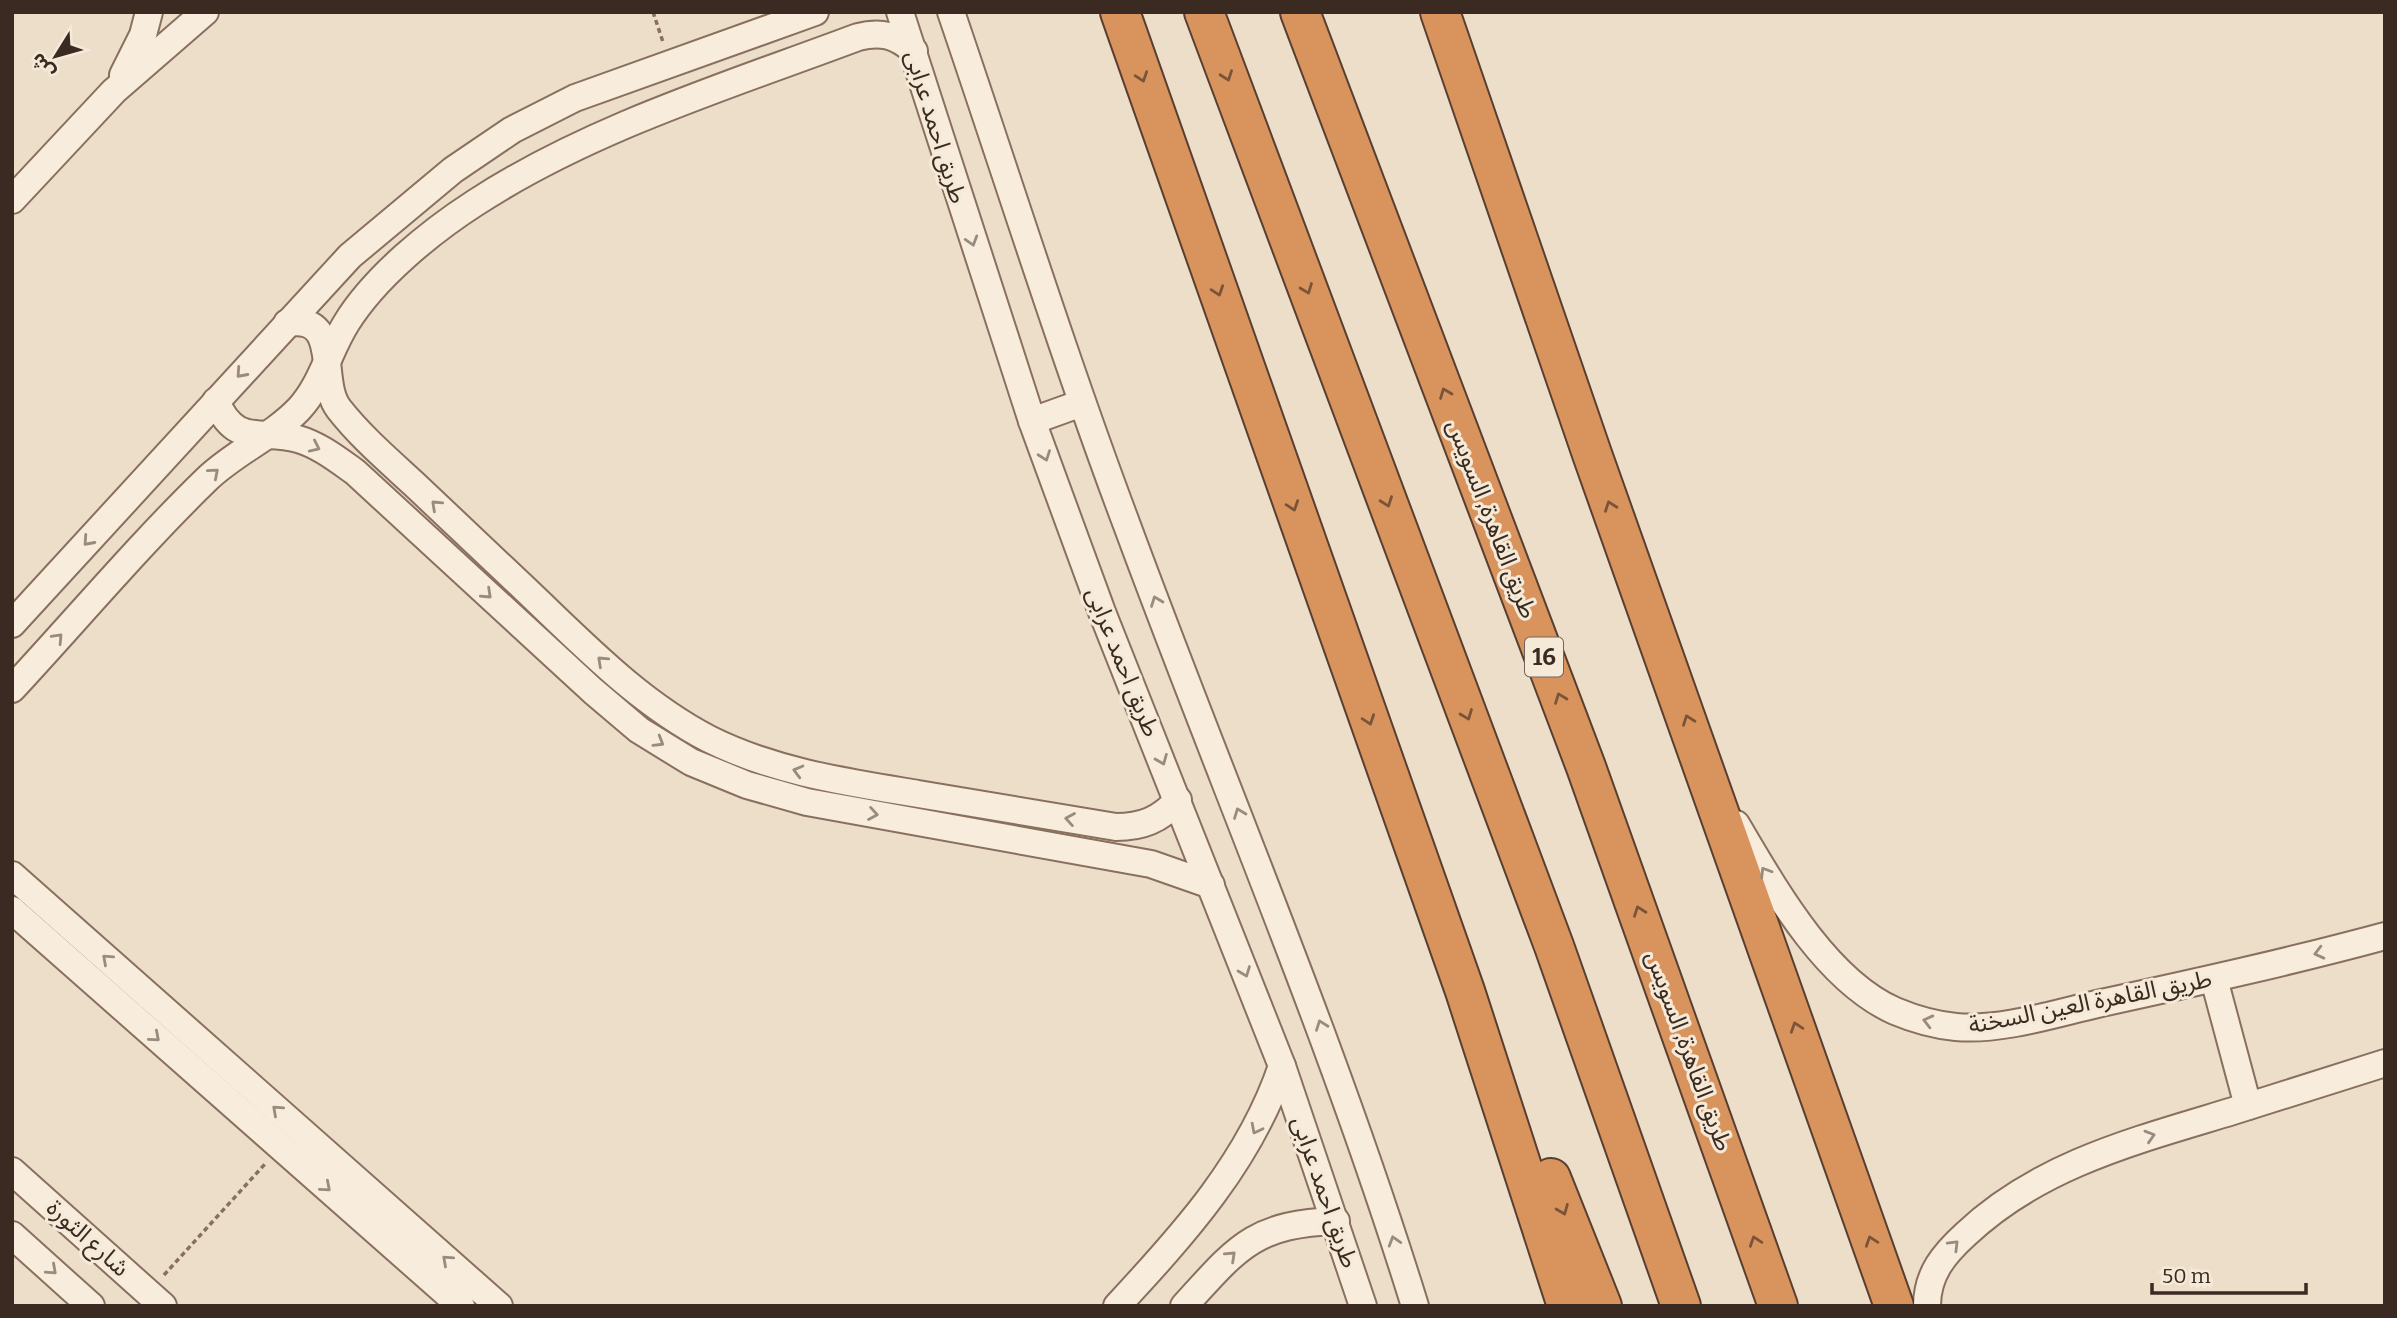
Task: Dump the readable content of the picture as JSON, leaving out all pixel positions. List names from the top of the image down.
{
  "streets": {
    "highway": ["طريق القاهرة, السويس", "16"],
    "street": ["طريق احمد عرابى", "طريق القاهرة العين السخنة", "شارع الثورة"]
  },
  "one_way": ["طريق القاهرة العين السخنة"],
  "scale_bar": "50 m",
  "north": "bottom left"
}
